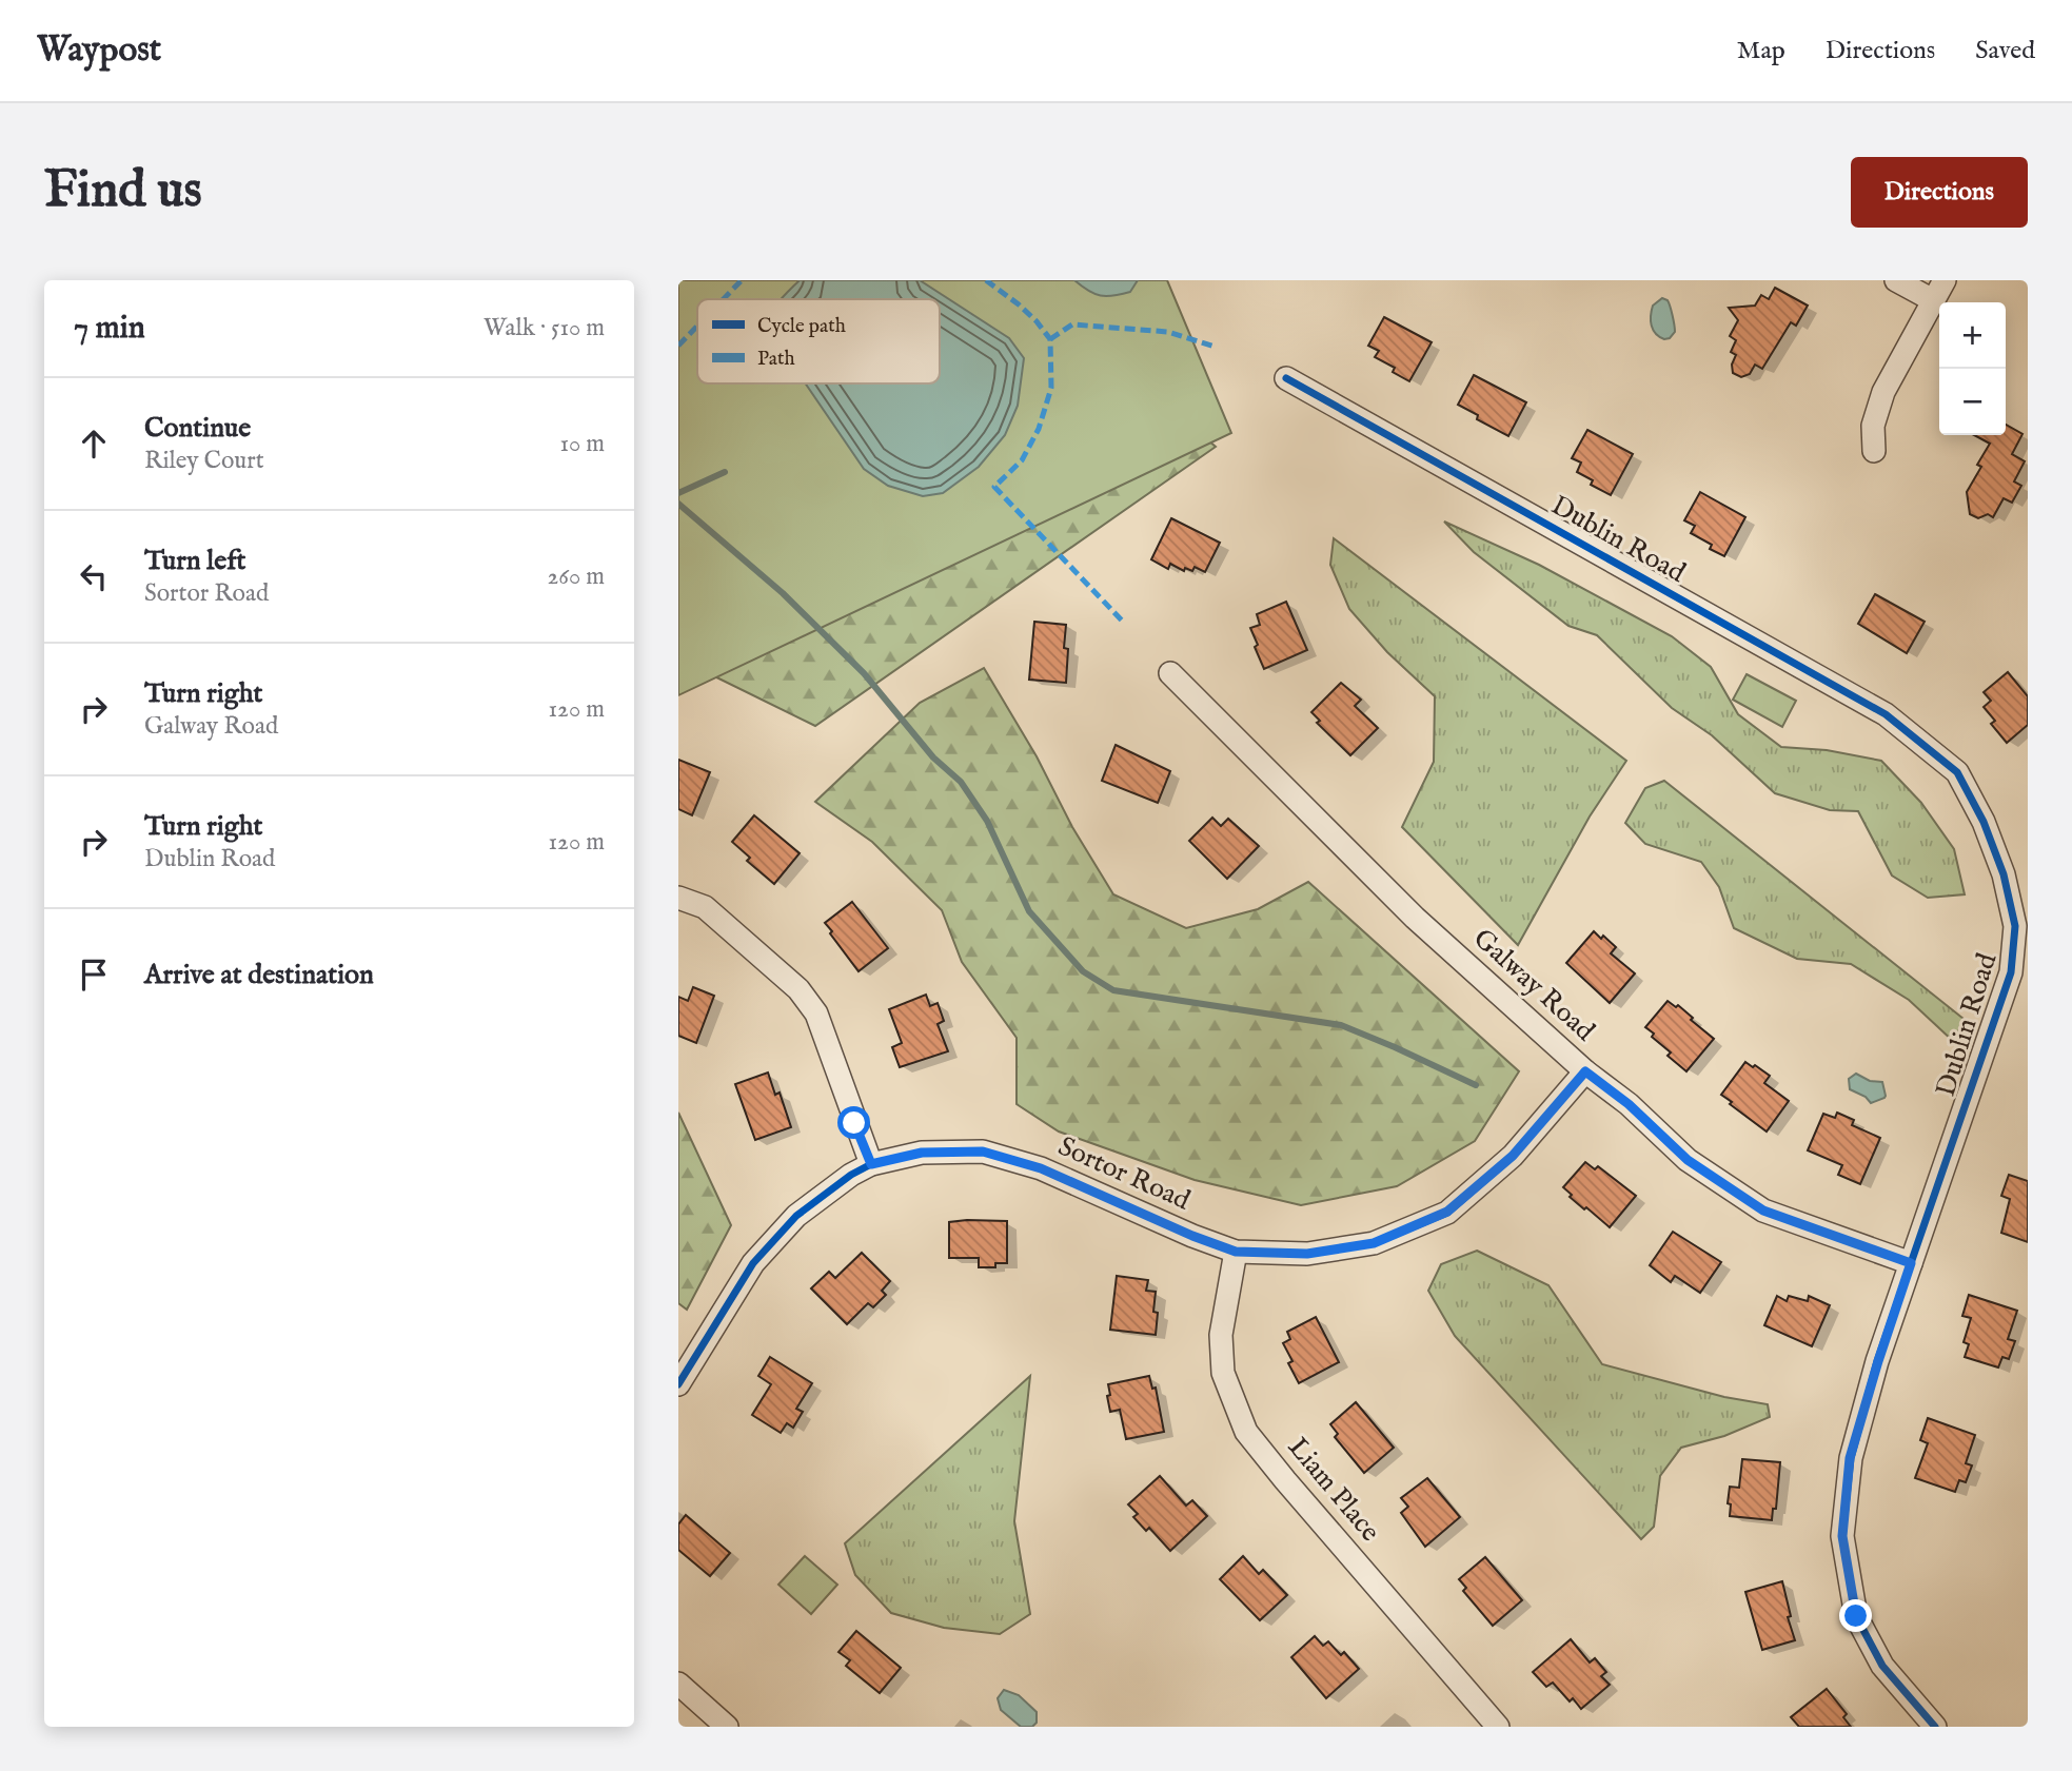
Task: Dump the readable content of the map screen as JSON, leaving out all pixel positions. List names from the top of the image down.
{
  "streets": {
    "street": [
      "Dublin Road",
      "Galway Road",
      "Sortor Road",
      "Liam Place"
    ]
  },
  "crossings": [
    ["Dublin Road", "Galway Road"],
    ["Galway Road", "Sortor Road"],
    ["Sortor Road", "Liam Place"]
  ],
  "legend": ["Cycle path", "Path"],
  "page": {
    "header": "Waypost",
    "nav": ["Map", "Directions", "Saved"],
    "buttons": "Directions",
    "title": "Find us",
    "heading": ["7 min", "Walk · 510 m"],
    "map_buttons": ["+", "−"],
    "list": [
      ["Continue", "Riley Court", "10 m"],
      ["Turn left", "Sortor Road", "260 m"],
      ["Turn right", "Galway Road", "120 m"],
      ["Turn right", "Dublin Road", "120 m"],
      "Arrive at destination"
    ]
  }
}
